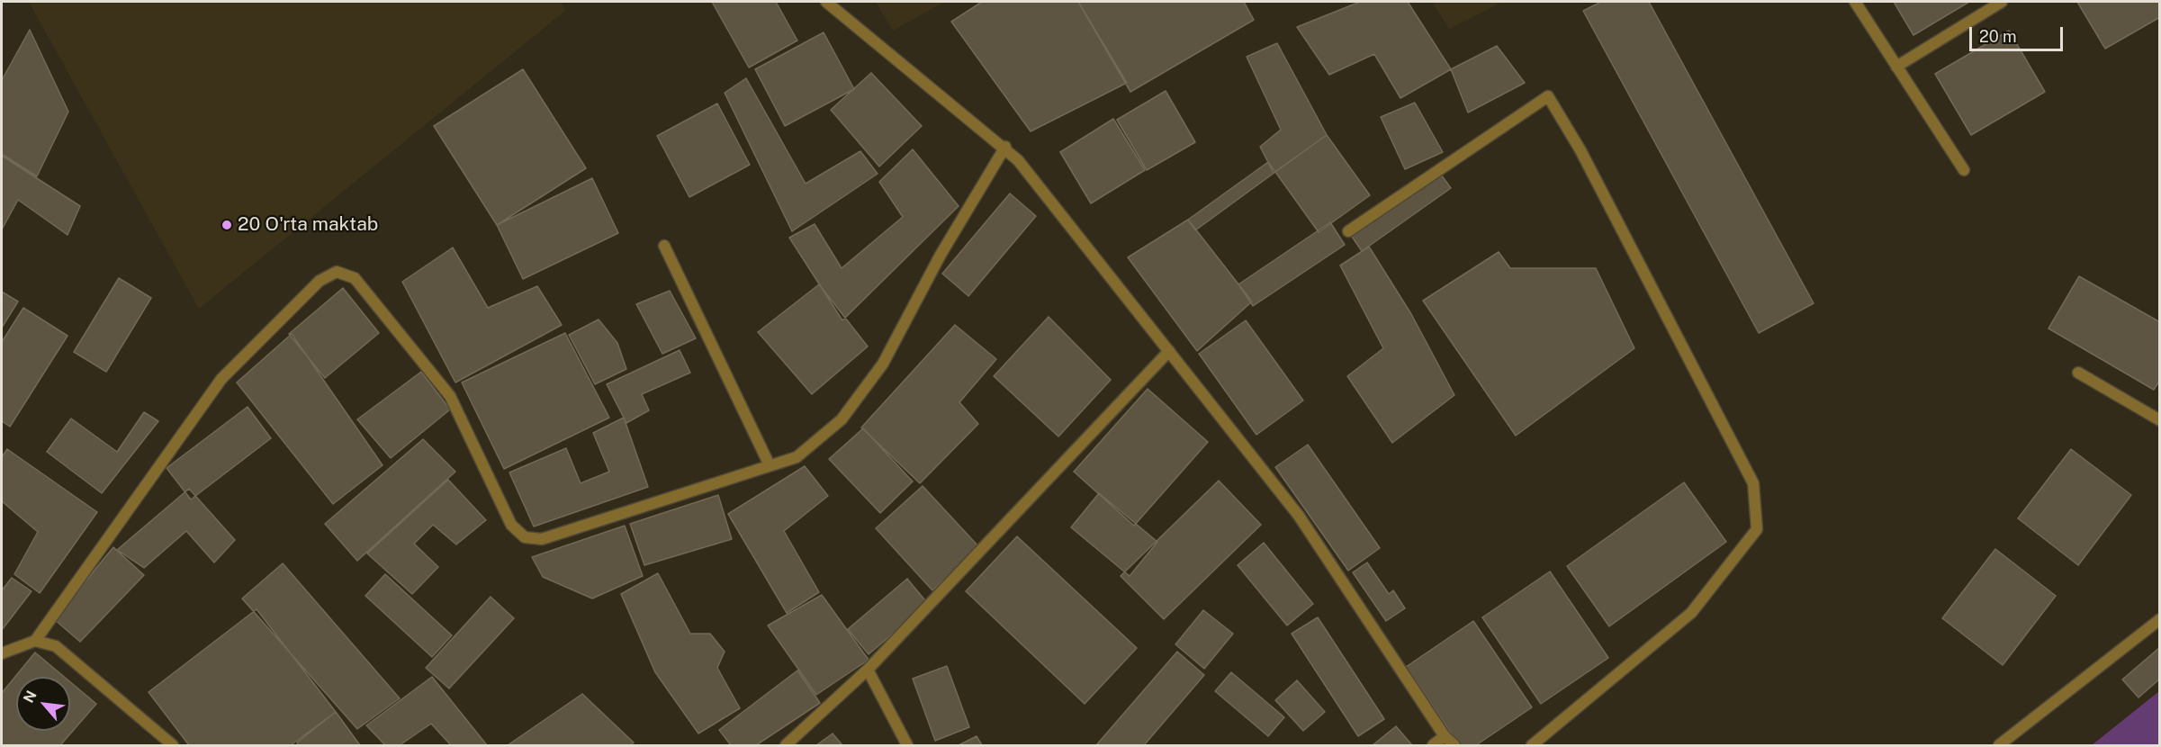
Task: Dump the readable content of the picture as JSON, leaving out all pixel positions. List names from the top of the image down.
{
  "places": ["20 O'rta maktab"],
  "scale_bar": "20 m",
  "north": "top left"
}
